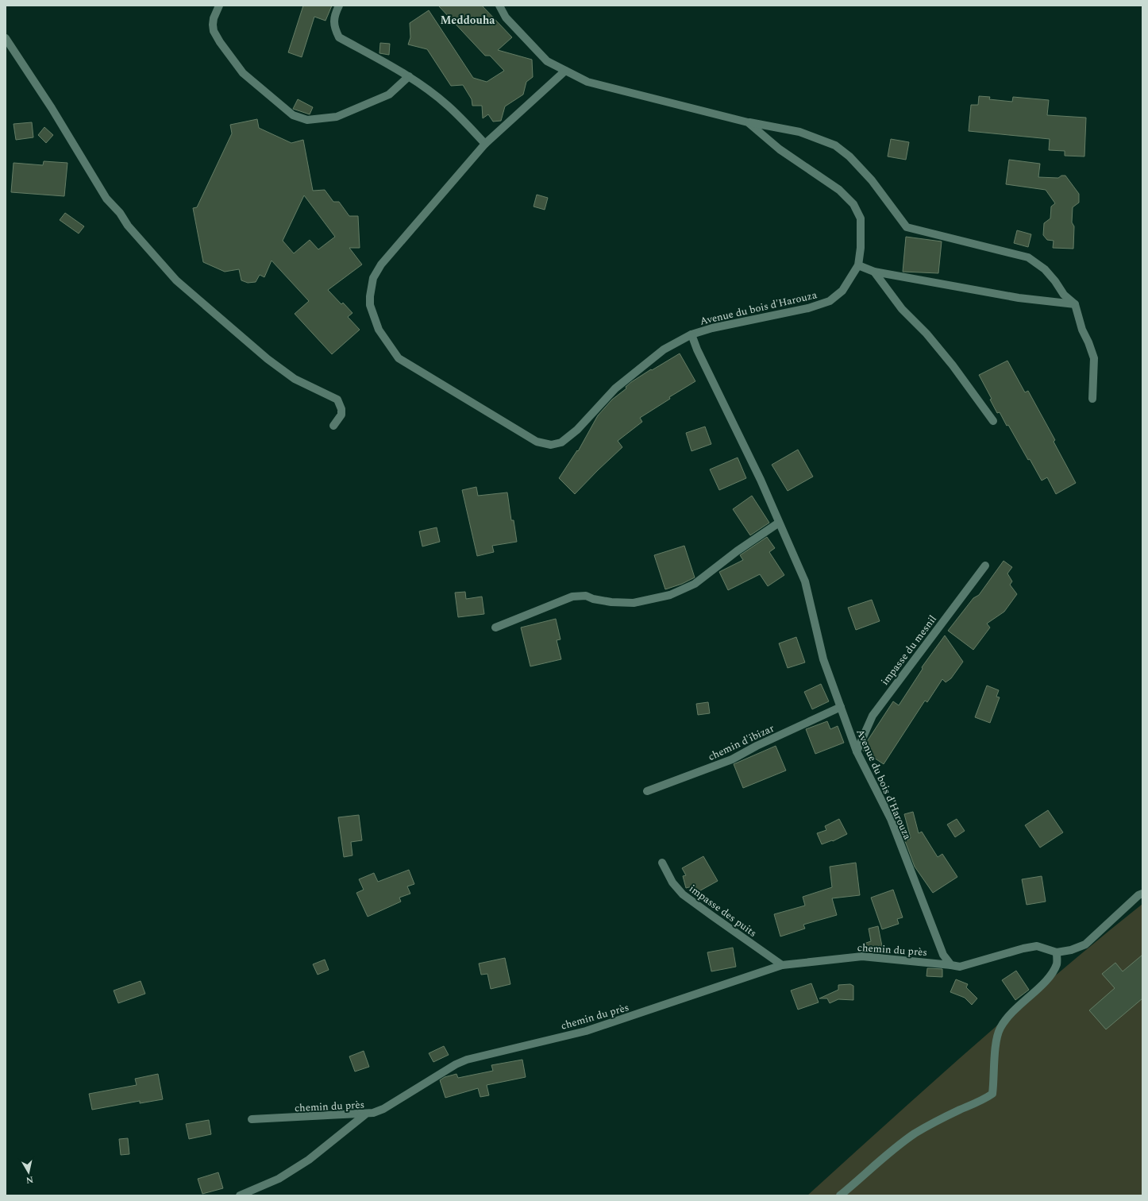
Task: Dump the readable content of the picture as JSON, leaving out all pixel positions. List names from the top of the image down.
{
  "streets": {
    "street": [
      "Avenue du bois d'Harouza",
      "impasse du mesnil",
      "chemin d'ibizar",
      "impasse des puits",
      "chemin du près"
    ]
  },
  "crossings": [
    ["Avenue du bois d'Harouza", "impasse du mesnil"],
    ["Avenue du bois d'Harouza", "chemin d'ibizar"],
    ["Avenue du bois d'Harouza", "chemin du près"],
    ["impasse des puits", "chemin du près"]
  ],
  "districts": ["Meddouha"],
  "north": "bottom"
}
